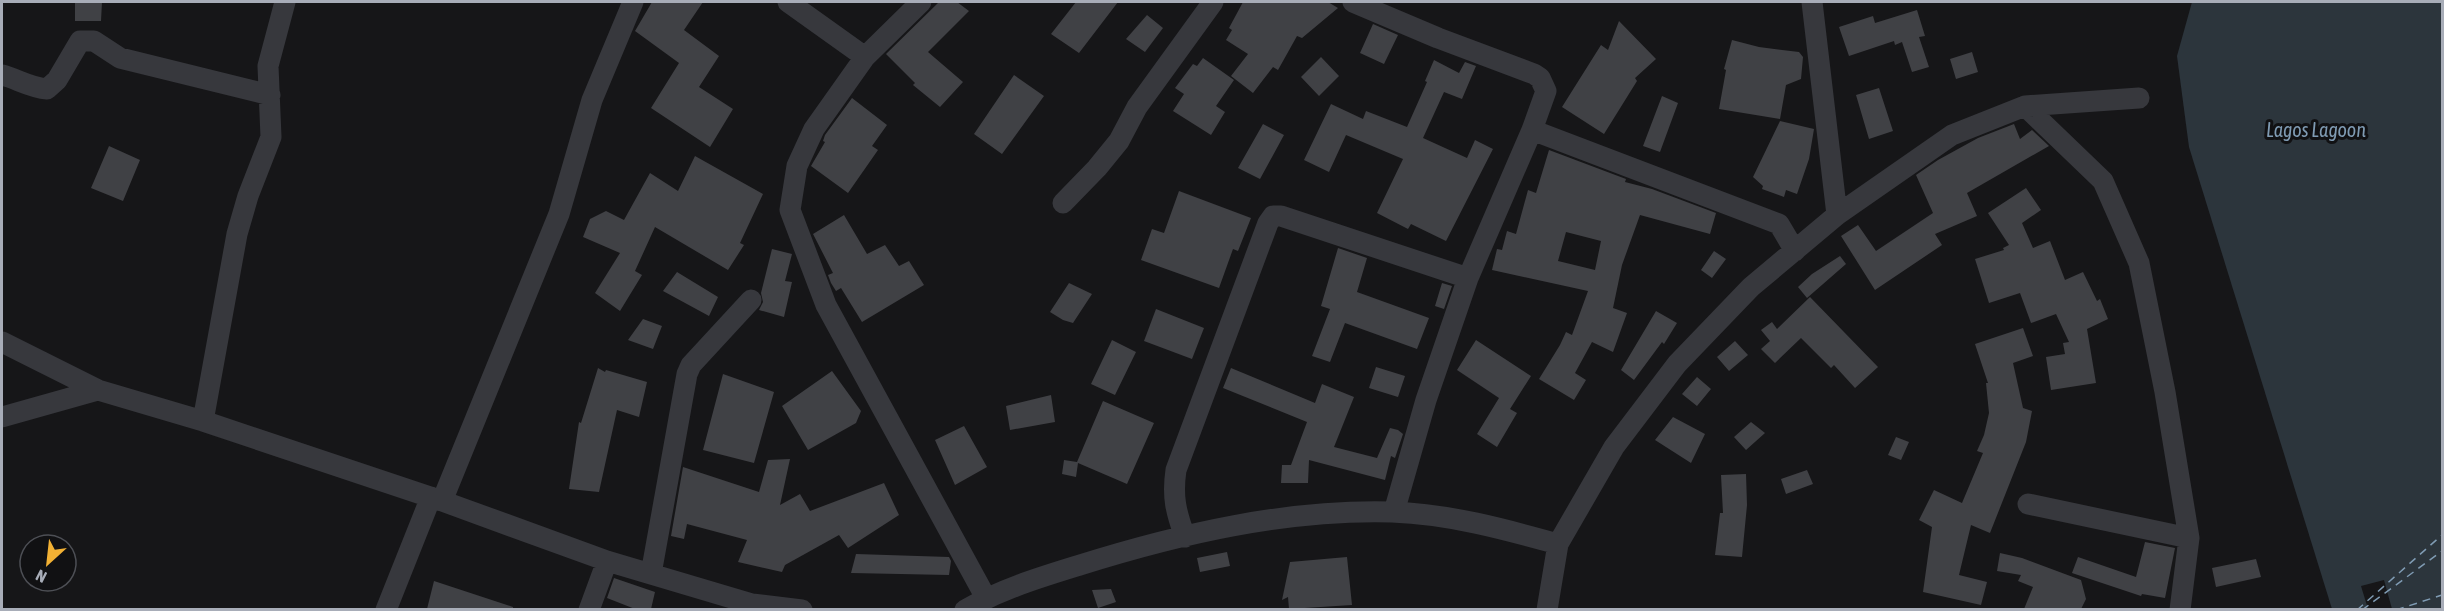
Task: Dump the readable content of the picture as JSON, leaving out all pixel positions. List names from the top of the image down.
{
  "water": ["Lagos Lagoon"],
  "north": "bottom left"
}
